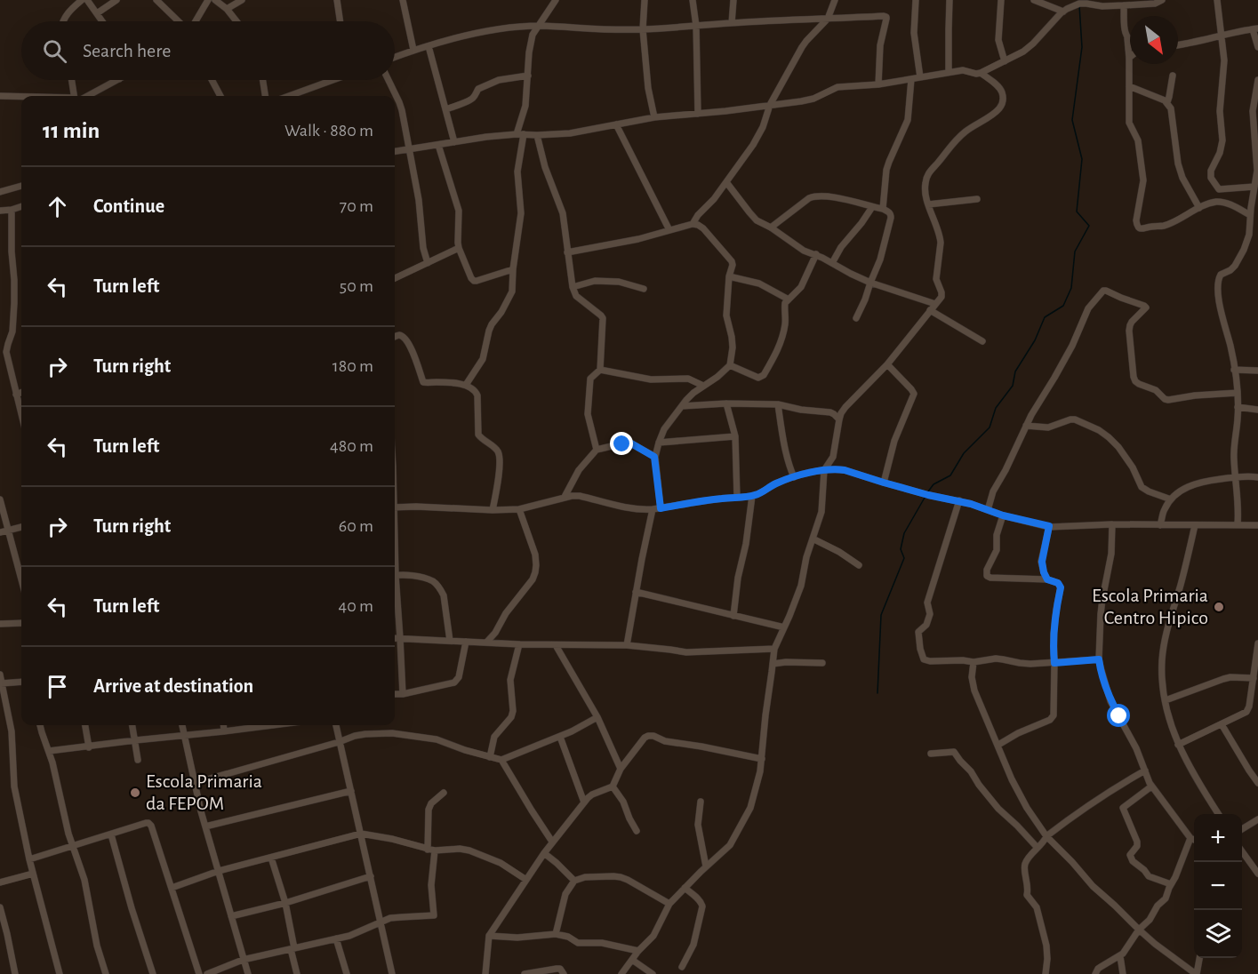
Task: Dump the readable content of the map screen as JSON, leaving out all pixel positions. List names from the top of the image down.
{
  "places": ["Escola Primaria Centro Hipico", "Escola Primaria da FEPOM"],
  "north": "bottom right",
  "page": {
    "search": "Search here",
    "heading": ["11 min", "Walk · 880 m"],
    "list": [
      ["Continue", "70 m"],
      ["Turn left", "50 m"],
      ["Turn right", "180 m"],
      ["Turn left", "480 m"],
      ["Turn right", "60 m"],
      ["Turn left", "40 m"],
      "Arrive at destination"
    ],
    "map_buttons": ["+", "−"]
  }
}
